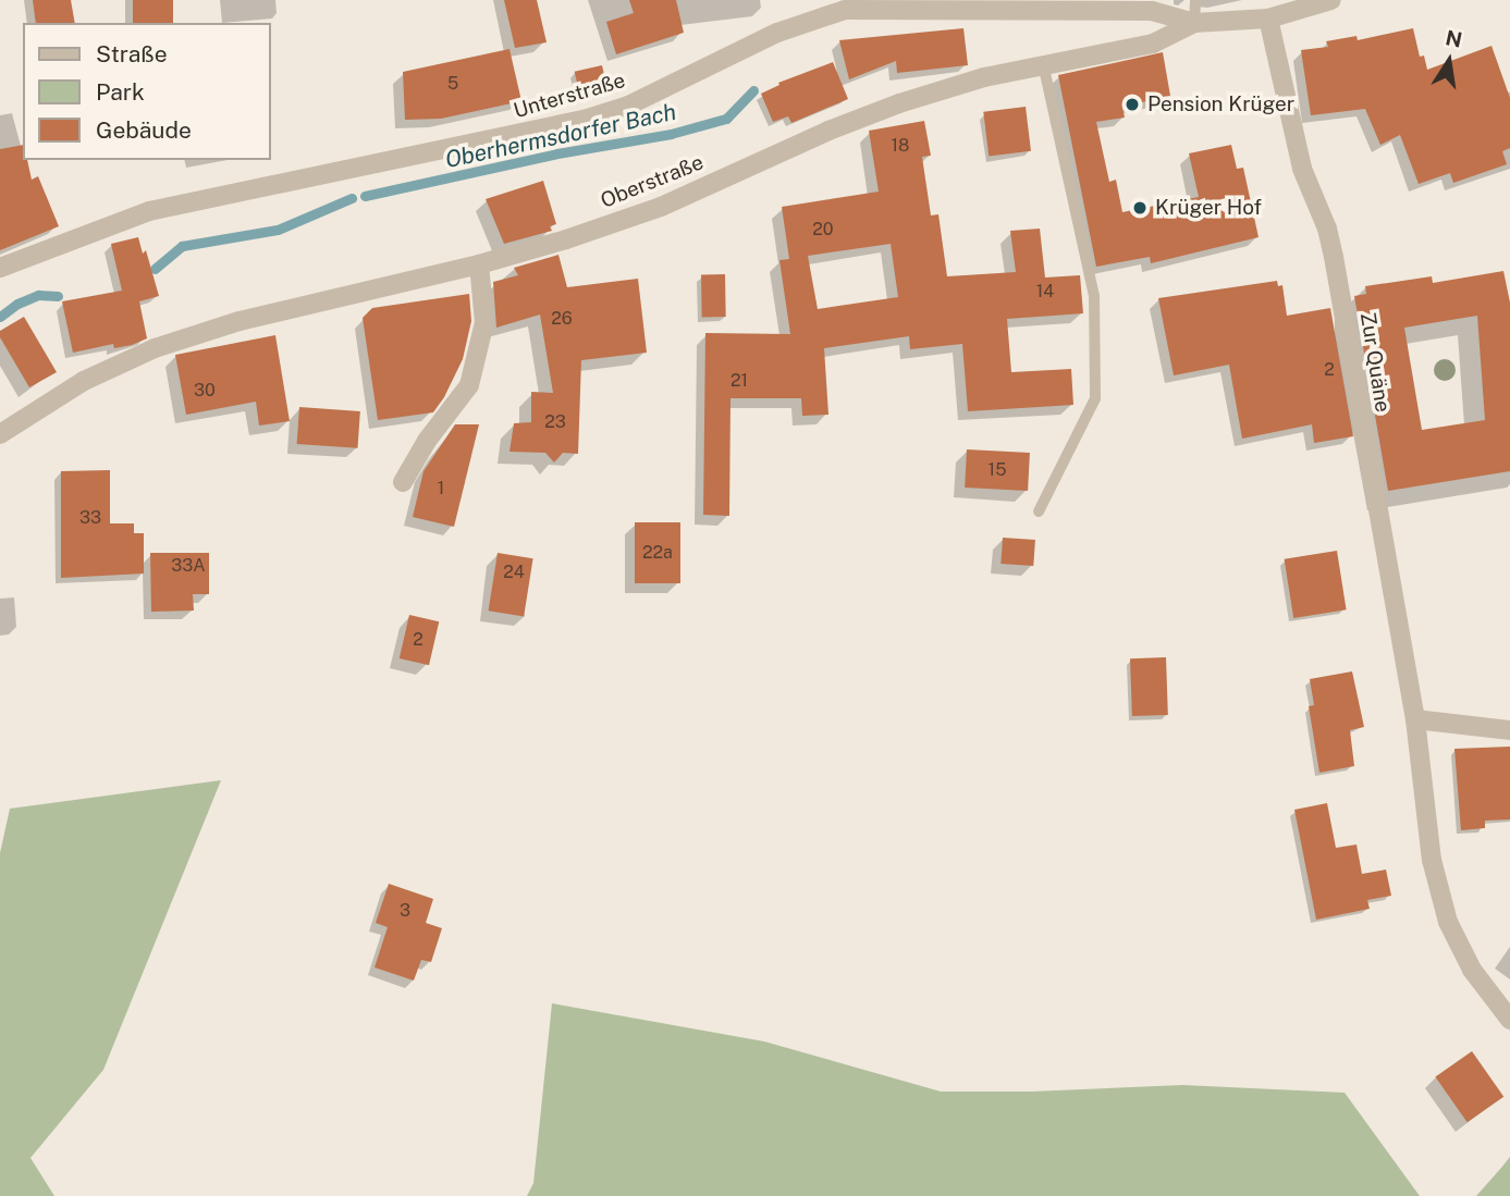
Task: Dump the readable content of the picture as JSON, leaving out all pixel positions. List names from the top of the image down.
{
  "streets": {
    "street": ["Unterstraße", "Oberstraße", "Zur Quäne"]
  },
  "crossings": [
    ["Unterstraße", "Oberstraße"],
    ["Oberstraße", "Zur Quäne"]
  ],
  "water": ["Oberhermsdorfer Bach"],
  "places": ["Pension Krüger", "Krüger Hof"],
  "house_numbers": [
    "5",
    "18",
    "20",
    "14",
    "26",
    "2",
    "21",
    "30",
    "23",
    "15",
    "1",
    "33",
    "22a",
    "33A",
    "24",
    "2",
    "3"
  ],
  "legend": ["Straße", "Park", "Gebäude"],
  "north": "top"
}
